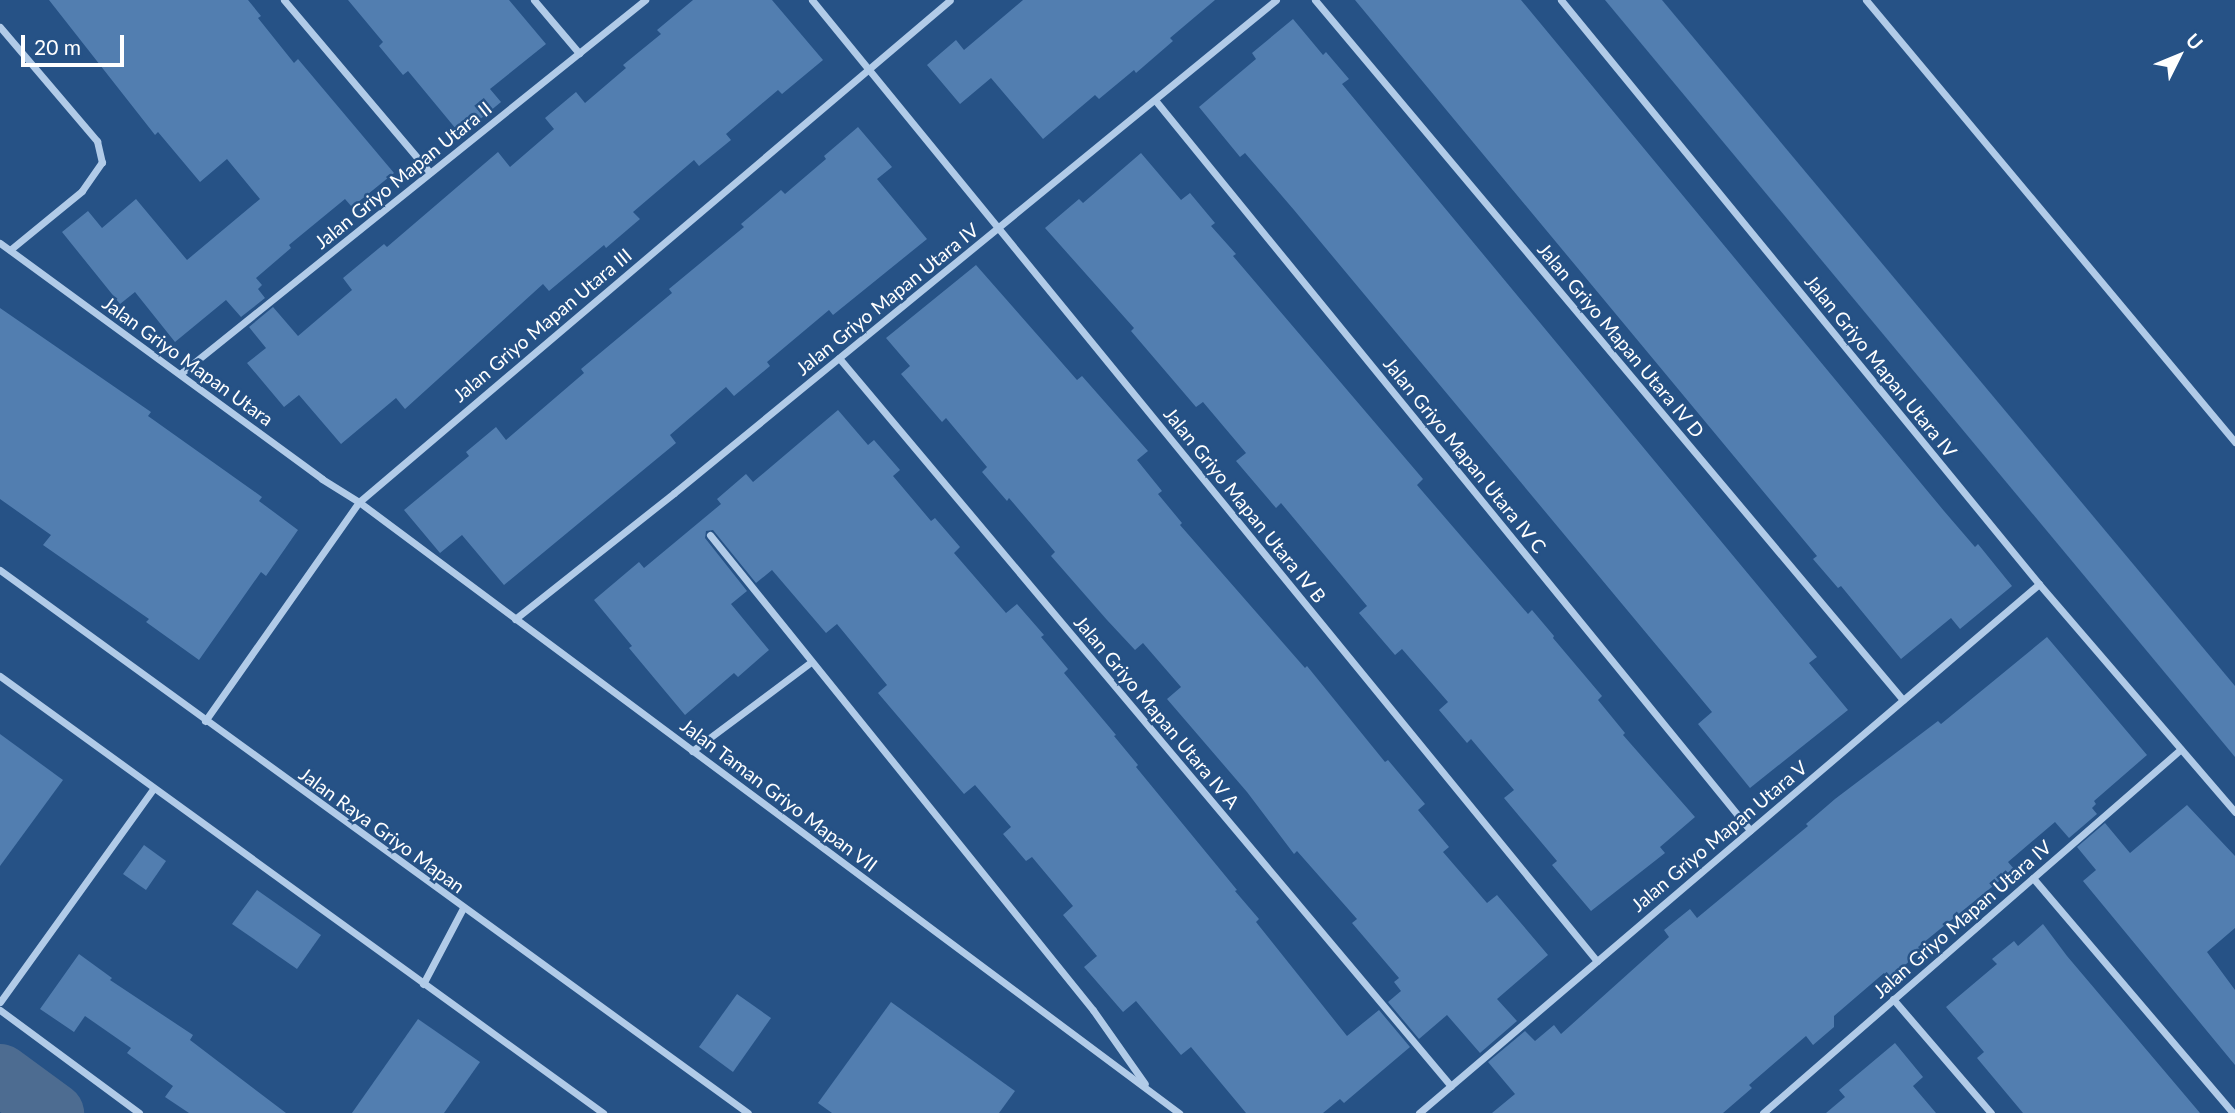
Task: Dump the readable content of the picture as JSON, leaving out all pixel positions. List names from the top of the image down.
{
  "streets": {
    "street": [
      "Jalan Griyo Mapan Utara II",
      "Jalan Griyo Mapan Utara IV",
      "Jalan Griyo Mapan Utara III",
      "Jalan Griyo Mapan Utara IV D",
      "Jalan Griyo Mapan Utara",
      "Jalan Griyo Mapan Utara IV C",
      "Jalan Griyo Mapan Utara IV B",
      "Jalan Griyo Mapan Utara IV A",
      "Jalan Taman Griyo Mapan VII",
      "Jalan Raya Griyo Mapan",
      "Jalan Griyo Mapan Utara V"
    ]
  },
  "crossings": [
    ["Jalan Griyo Mapan Utara II", "Jalan Griyo Mapan Utara"],
    ["Jalan Griyo Mapan Utara IV", "Jalan Griyo Mapan Utara IV C"],
    ["Jalan Griyo Mapan Utara IV", "Jalan Griyo Mapan Utara IV B"],
    ["Jalan Griyo Mapan Utara IV", "Jalan Griyo Mapan Utara IV A"],
    ["Jalan Griyo Mapan Utara IV", "Jalan Taman Griyo Mapan VII"],
    ["Jalan Griyo Mapan Utara IV", "Jalan Griyo Mapan Utara V"],
    ["Jalan Griyo Mapan Utara III", "Jalan Griyo Mapan Utara"],
    ["Jalan Griyo Mapan Utara III", "Jalan Griyo Mapan Utara IV B"],
    ["Jalan Griyo Mapan Utara III", "Jalan Taman Griyo Mapan VII"],
    ["Jalan Griyo Mapan Utara III", "Jalan Raya Griyo Mapan"],
    ["Jalan Griyo Mapan Utara IV D", "Jalan Griyo Mapan Utara V"],
    ["Jalan Griyo Mapan Utara", "Jalan Taman Griyo Mapan VII"],
    ["Jalan Griyo Mapan Utara IV C", "Jalan Griyo Mapan Utara V"],
    ["Jalan Griyo Mapan Utara IV B", "Jalan Griyo Mapan Utara V"],
    ["Jalan Griyo Mapan Utara IV A", "Jalan Griyo Mapan Utara V"]
  ],
  "scale_bar": "20 m",
  "north": "top right"
}
